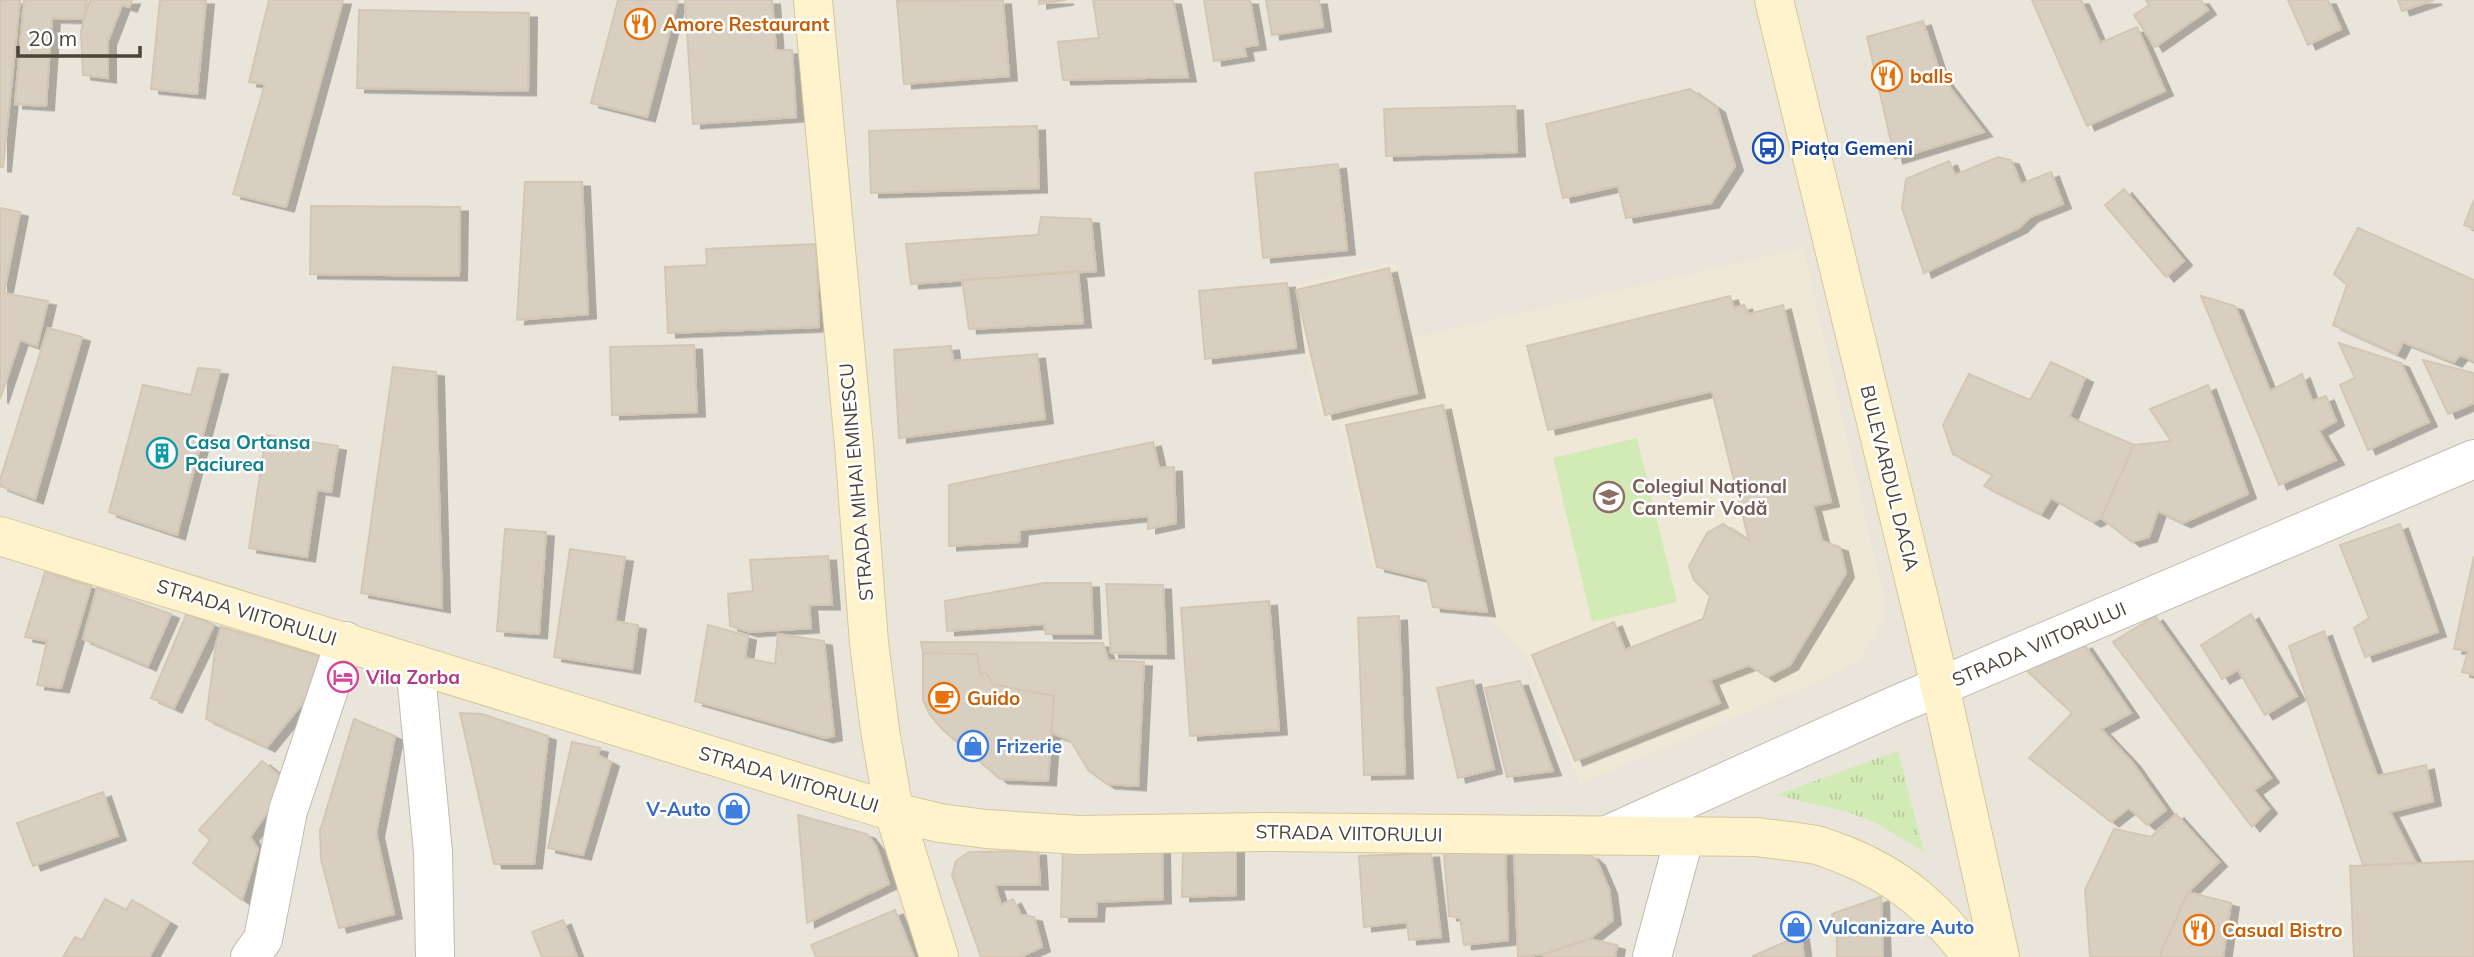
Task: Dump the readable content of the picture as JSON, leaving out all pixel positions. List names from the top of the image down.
{
  "streets": {
    "street": ["BULEVARDUL DACIA", "STRADA MIHAI EMINESCU", "STRADA VIITORULUI"]
  },
  "crossings": [
    ["BULEVARDUL DACIA", "STRADA VIITORULUI"],
    ["STRADA MIHAI EMINESCU", "STRADA VIITORULUI"]
  ],
  "places": {
    "restaurant": ["Amore Restaurant", "balls", "Casual Bistro"],
    "bus stop": ["Piața Gemeni"],
    "building": ["Casa Ortansa Paciurea"],
    "school or university": ["Colegiul Național Cantemir Vodă"],
    "hotel": ["Vila Zorba"],
    "cafe": ["Guido"],
    "shop": ["Frizerie", "V-Auto", "Vulcanizare Auto"]
  },
  "scale_bar": "20 m"
}
